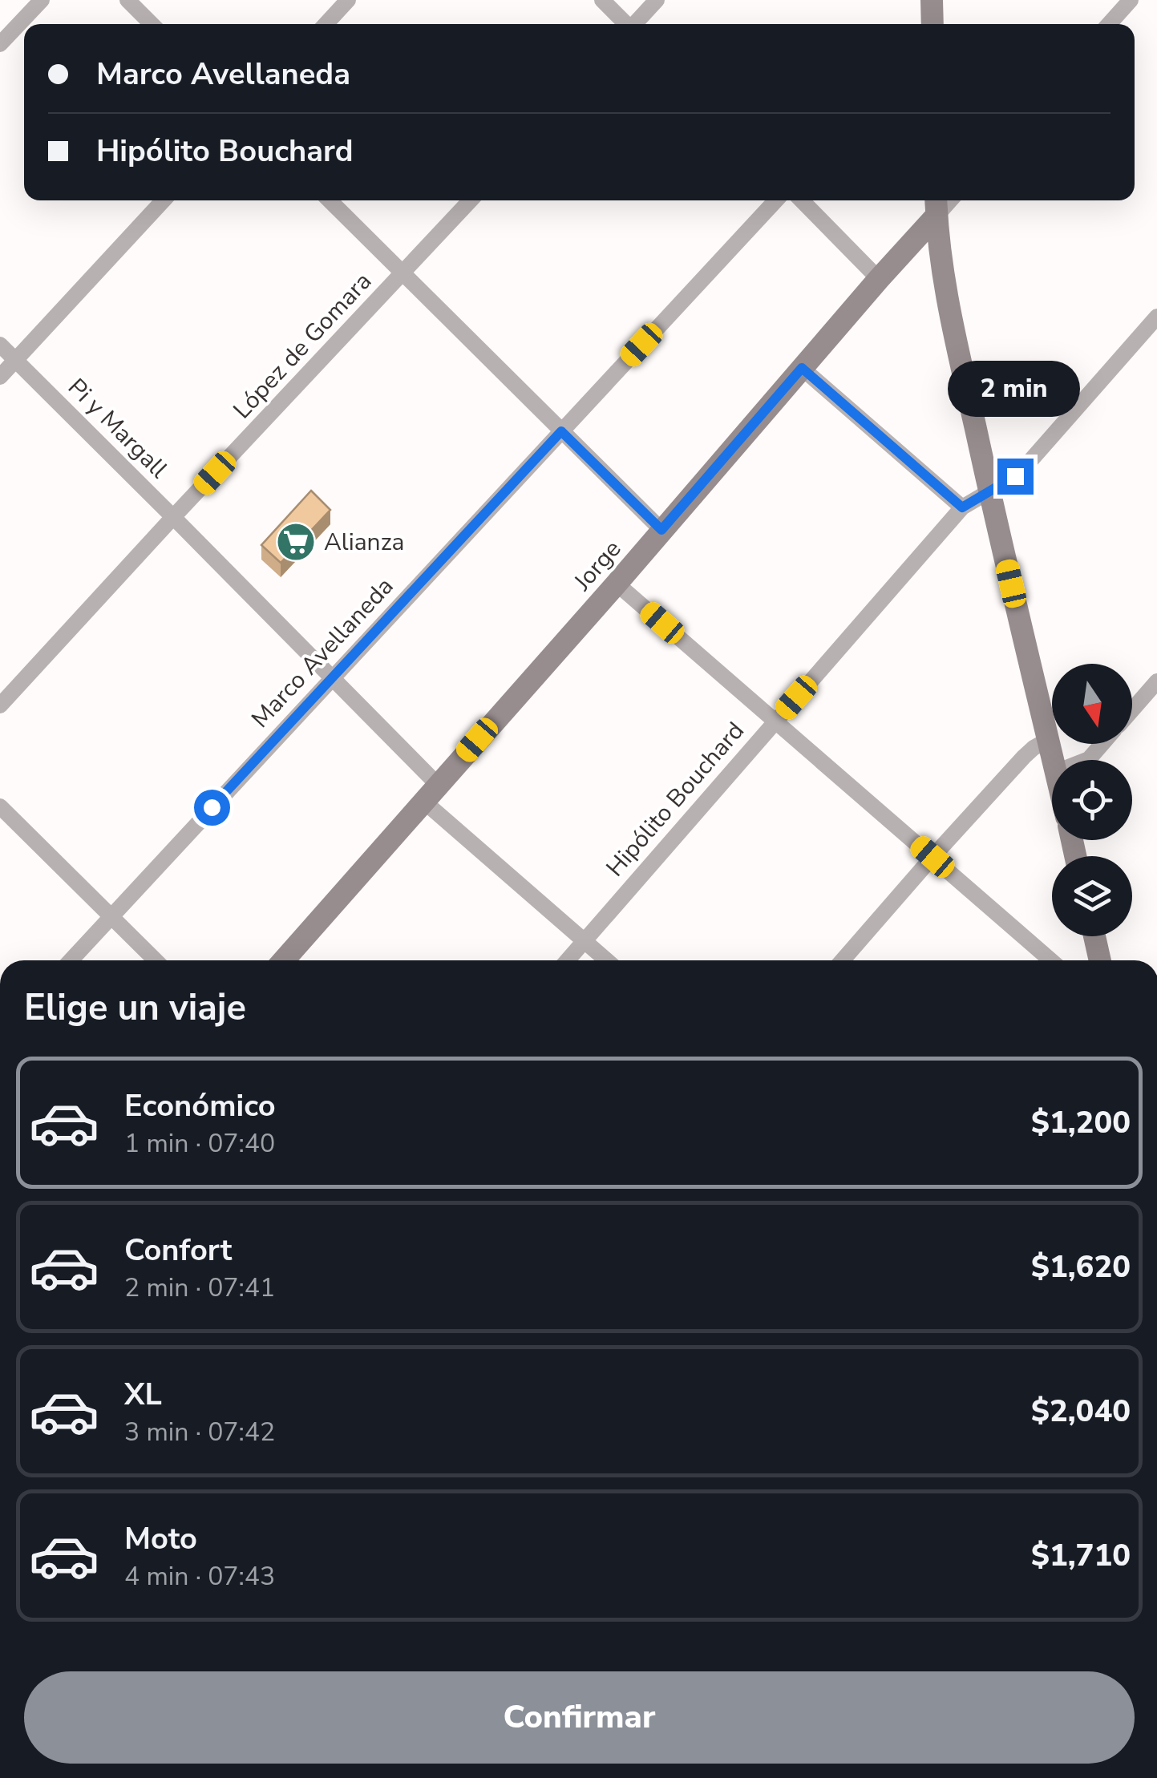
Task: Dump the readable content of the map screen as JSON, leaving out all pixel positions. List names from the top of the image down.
{
  "streets": {
    "street": [
      "López de Gomara",
      "Pi y Margall",
      "Jorge",
      "Marco Avellaneda",
      "Hipólito Bouchard"
    ]
  },
  "crossings": [
    ["López de Gomara", "Pi y Margall"],
    ["Pi y Margall", "Jorge"],
    ["Pi y Margall", "Marco Avellaneda"],
    ["Pi y Margall", "Hipólito Bouchard"]
  ],
  "places": {
    "supermarket": ["Alianza"]
  },
  "north": "bottom",
  "page": {
    "banner": ["Marco Avellaneda", "Hipólito Bouchard"],
    "bubble": "2 min",
    "heading": "Elige un viaje",
    "list": [
      {
        "name": "Económico",
        "note": "1 min · 07:40",
        "value": "$1,200"
      },
      {
        "name": "Confort",
        "note": "2 min · 07:41",
        "value": "$1,620"
      },
      {
        "name": "XL",
        "note": "3 min · 07:42",
        "value": "$2,040"
      },
      {
        "name": "Moto",
        "note": "4 min · 07:43",
        "value": "$1,710"
      }
    ],
    "buttons": "Confirmar"
  }
}
